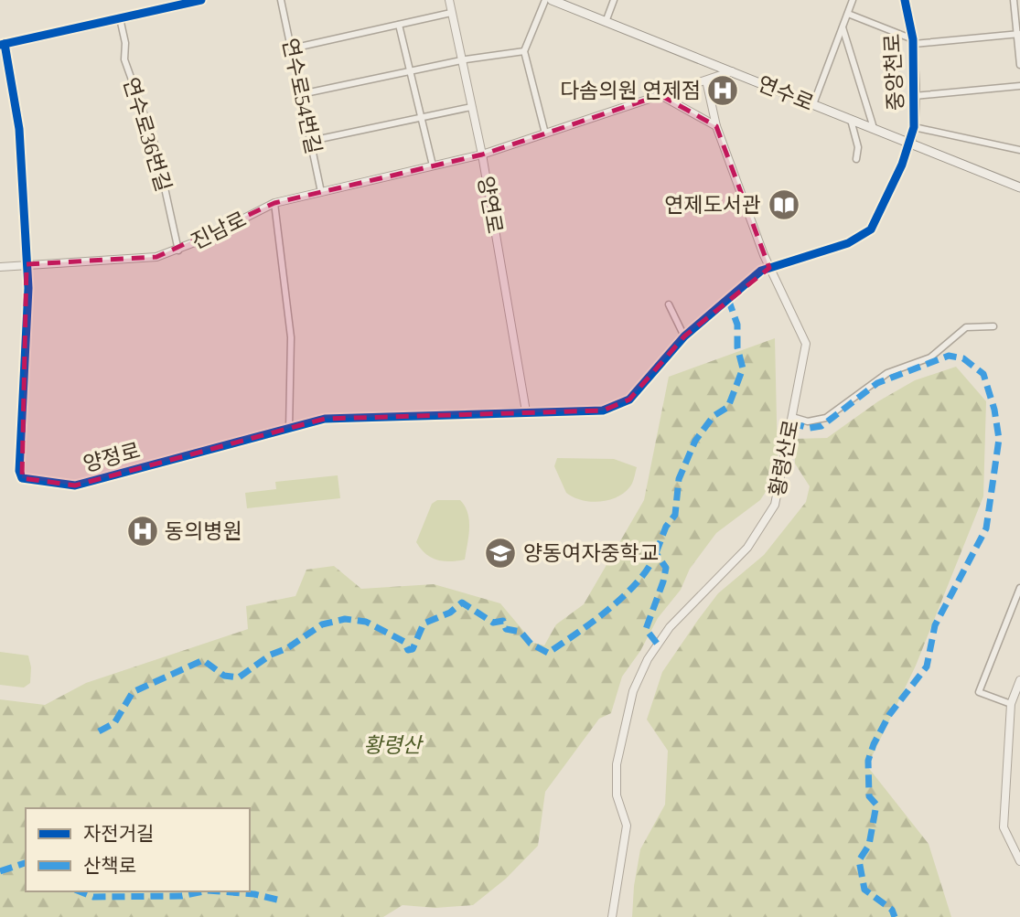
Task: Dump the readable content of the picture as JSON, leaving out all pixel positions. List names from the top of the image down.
{
  "streets": {
    "main road": ["연수로"],
    "street": [
      "중앙천로",
      "연수로54번길",
      "연수로36번길",
      "양연로",
      "진남로",
      "양정로",
      "황령산로"
    ]
  },
  "crossings": [
    ["중앙천로", "연수로"],
    ["연수로", "진남로"],
    ["연수로54번길", "진남로"],
    ["연수로36번길", "진남로"],
    ["양연로", "진남로"],
    ["양연로", "양정로"],
    ["진남로", "양정로"],
    ["진남로", "황령산로"]
  ],
  "parks": ["황령산"],
  "places": {
    "hospital": ["다솜의원 연제점", "동의병원"],
    "library": ["연제도서관"],
    "school or university": ["양동여자중학교"]
  },
  "legend": ["자전거길", "산책로"]
}
